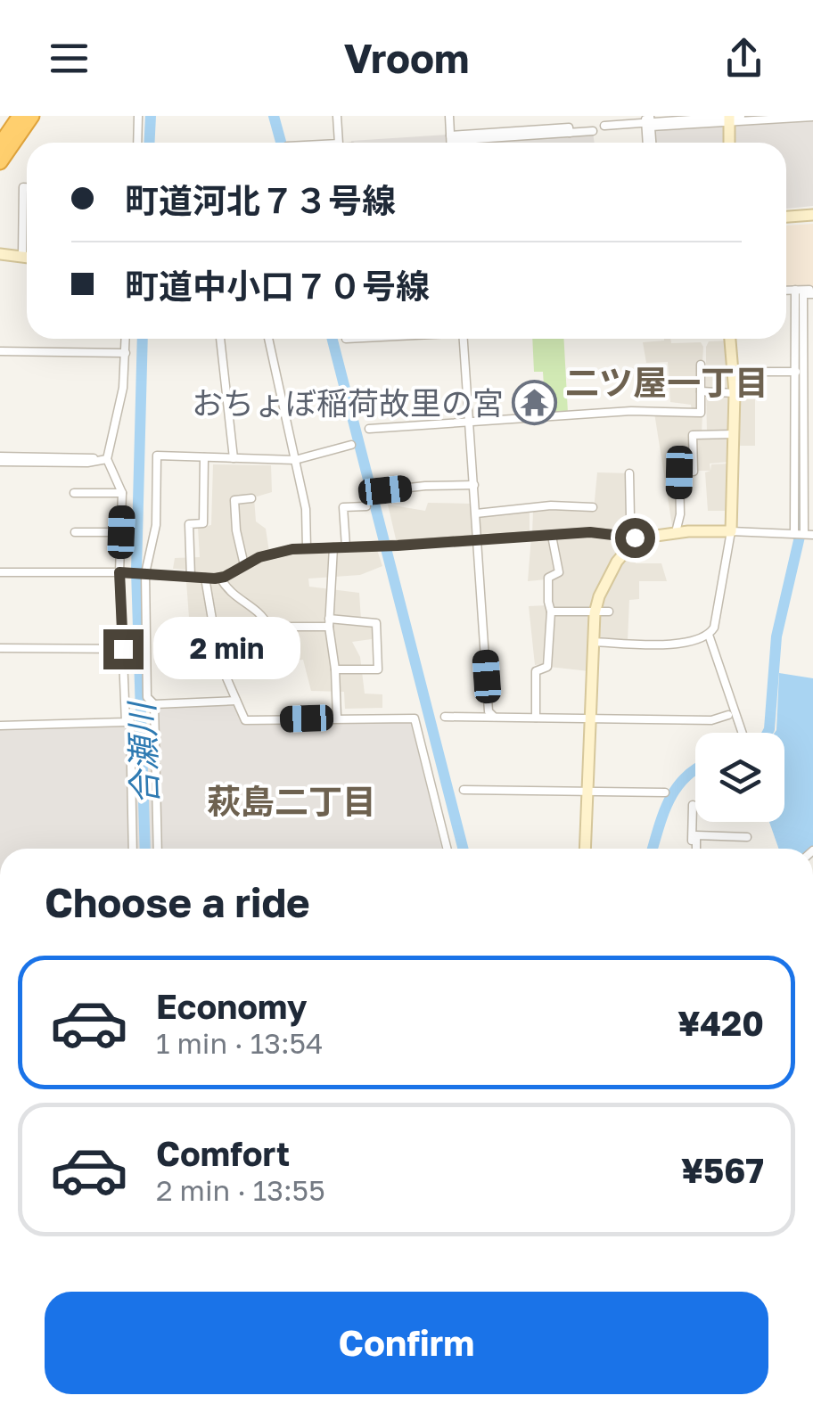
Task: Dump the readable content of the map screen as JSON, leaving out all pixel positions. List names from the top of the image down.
{
  "districts": ["二ツ屋一丁目", "萩島二丁目"],
  "water": ["合瀬川"],
  "places": {
    "temple": ["おちょぼ稲荷故里の宮"]
  },
  "page": {
    "header": "Vroom",
    "banner": ["町道河北７３号線", "町道中小口７０号線"],
    "bubble": "2 min",
    "heading": "Choose a ride",
    "list": [
      {
        "name": "Economy",
        "note": "1 min · 13:54",
        "value": "¥420"
      },
      {
        "name": "Comfort",
        "note": "2 min · 13:55",
        "value": "¥567"
      }
    ],
    "buttons": "Confirm"
  }
}
